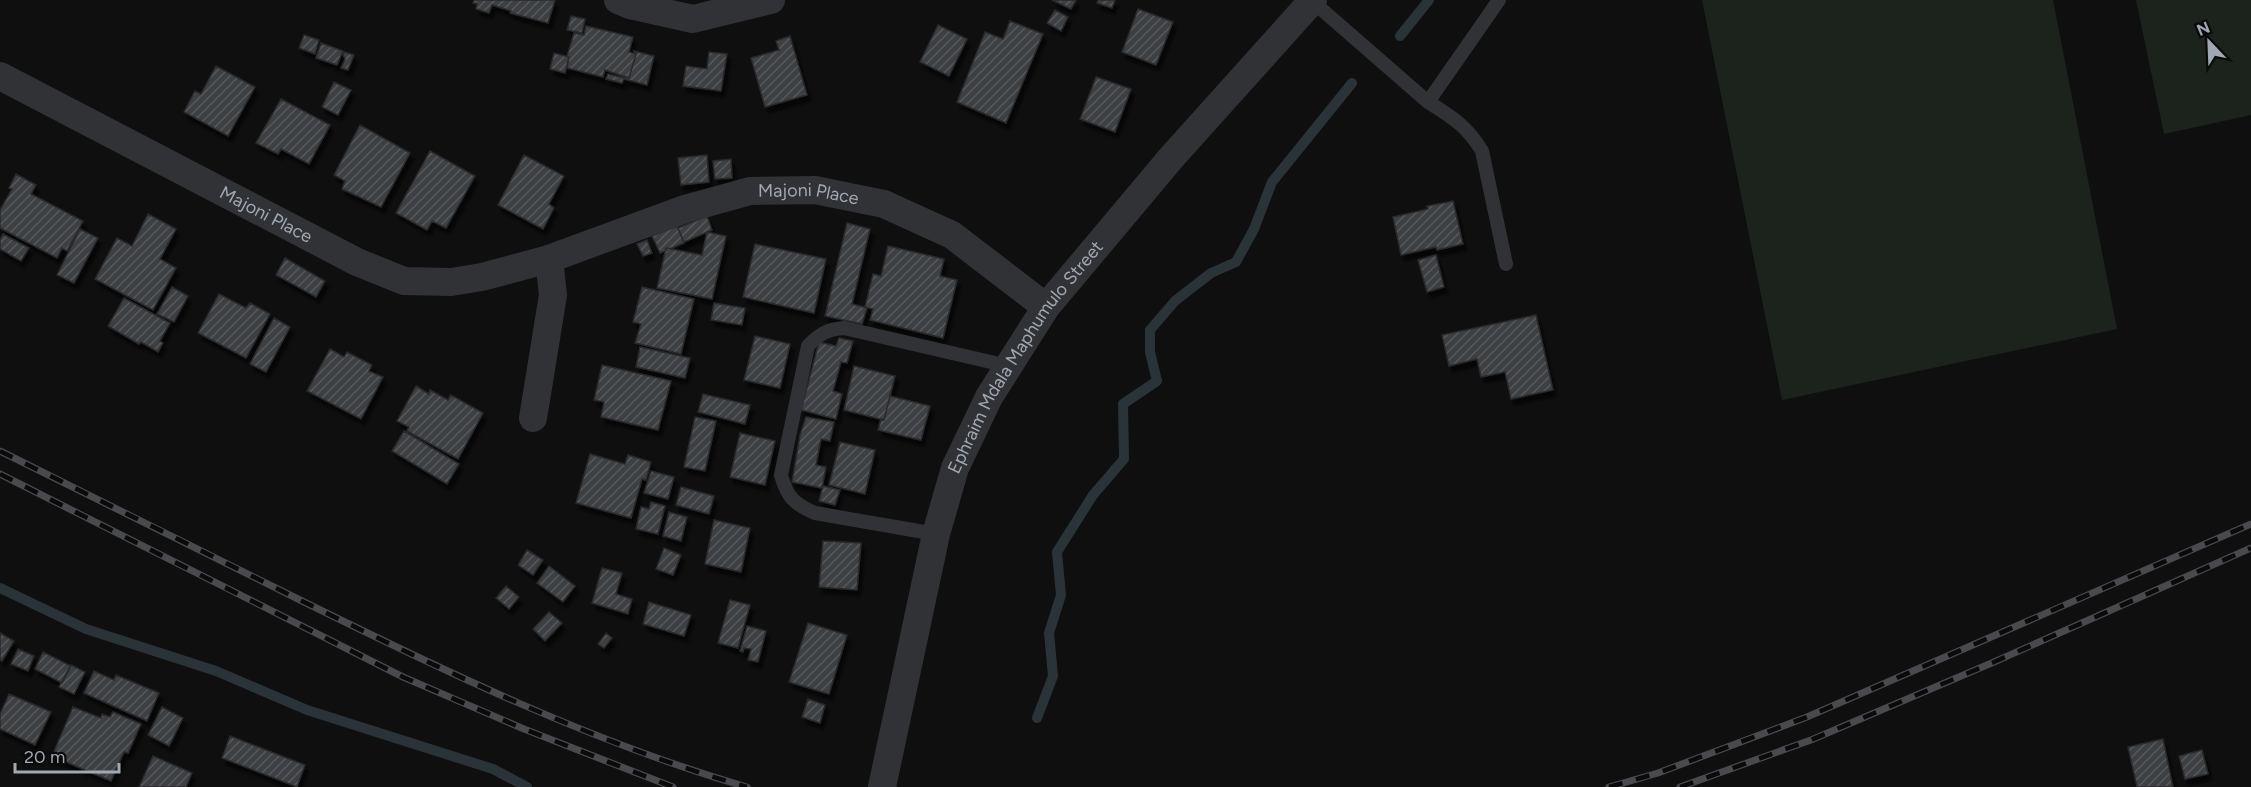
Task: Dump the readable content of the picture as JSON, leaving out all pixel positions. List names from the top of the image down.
{
  "streets": {
    "street": ["Majoni Place", "Ephraim Mdala Maphumulo Street"]
  },
  "crossings": [
    ["Majoni Place", "Ephraim Mdala Maphumulo Street"]
  ],
  "scale_bar": "20 m",
  "north": "top left"
}
